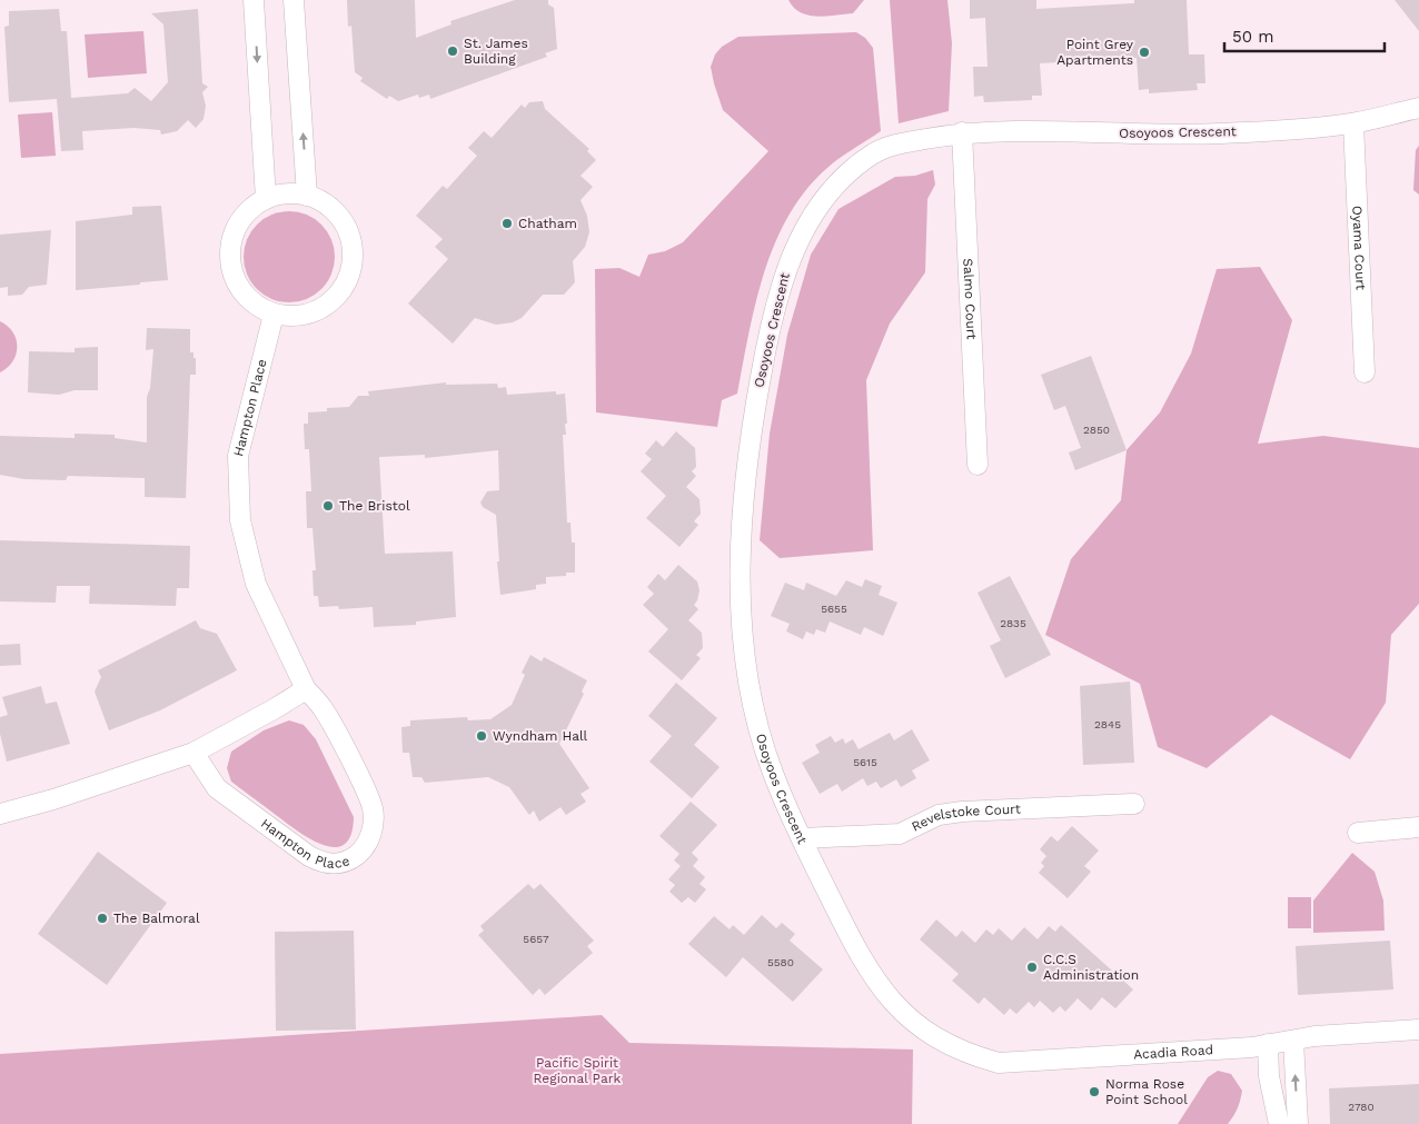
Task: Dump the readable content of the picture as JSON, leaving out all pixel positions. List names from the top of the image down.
{
  "streets": {
    "street": [
      "Osoyoos Crescent",
      "Oyama Court",
      "Salmo Court",
      "Hampton Place",
      "Revelstoke Court",
      "Acadia Road"
    ]
  },
  "crossings": [
    ["Osoyoos Crescent", "Oyama Court"],
    ["Osoyoos Crescent", "Salmo Court"],
    ["Osoyoos Crescent", "Revelstoke Court"],
    ["Osoyoos Crescent", "Acadia Road"]
  ],
  "parks": ["Pacific Spirit Regional Park"],
  "places": [
    "St. James Building",
    "Point Grey Apartments",
    "Chatham",
    "The Bristol",
    "Wyndham Hall",
    "The Balmoral",
    "C.C.S Administration",
    "Norma Rose Point School"
  ],
  "house_numbers": [
    "2850",
    "5655",
    "2835",
    "2845",
    "5615",
    "5657",
    "5580",
    "2780"
  ],
  "scale_bar": "50 m"
}
